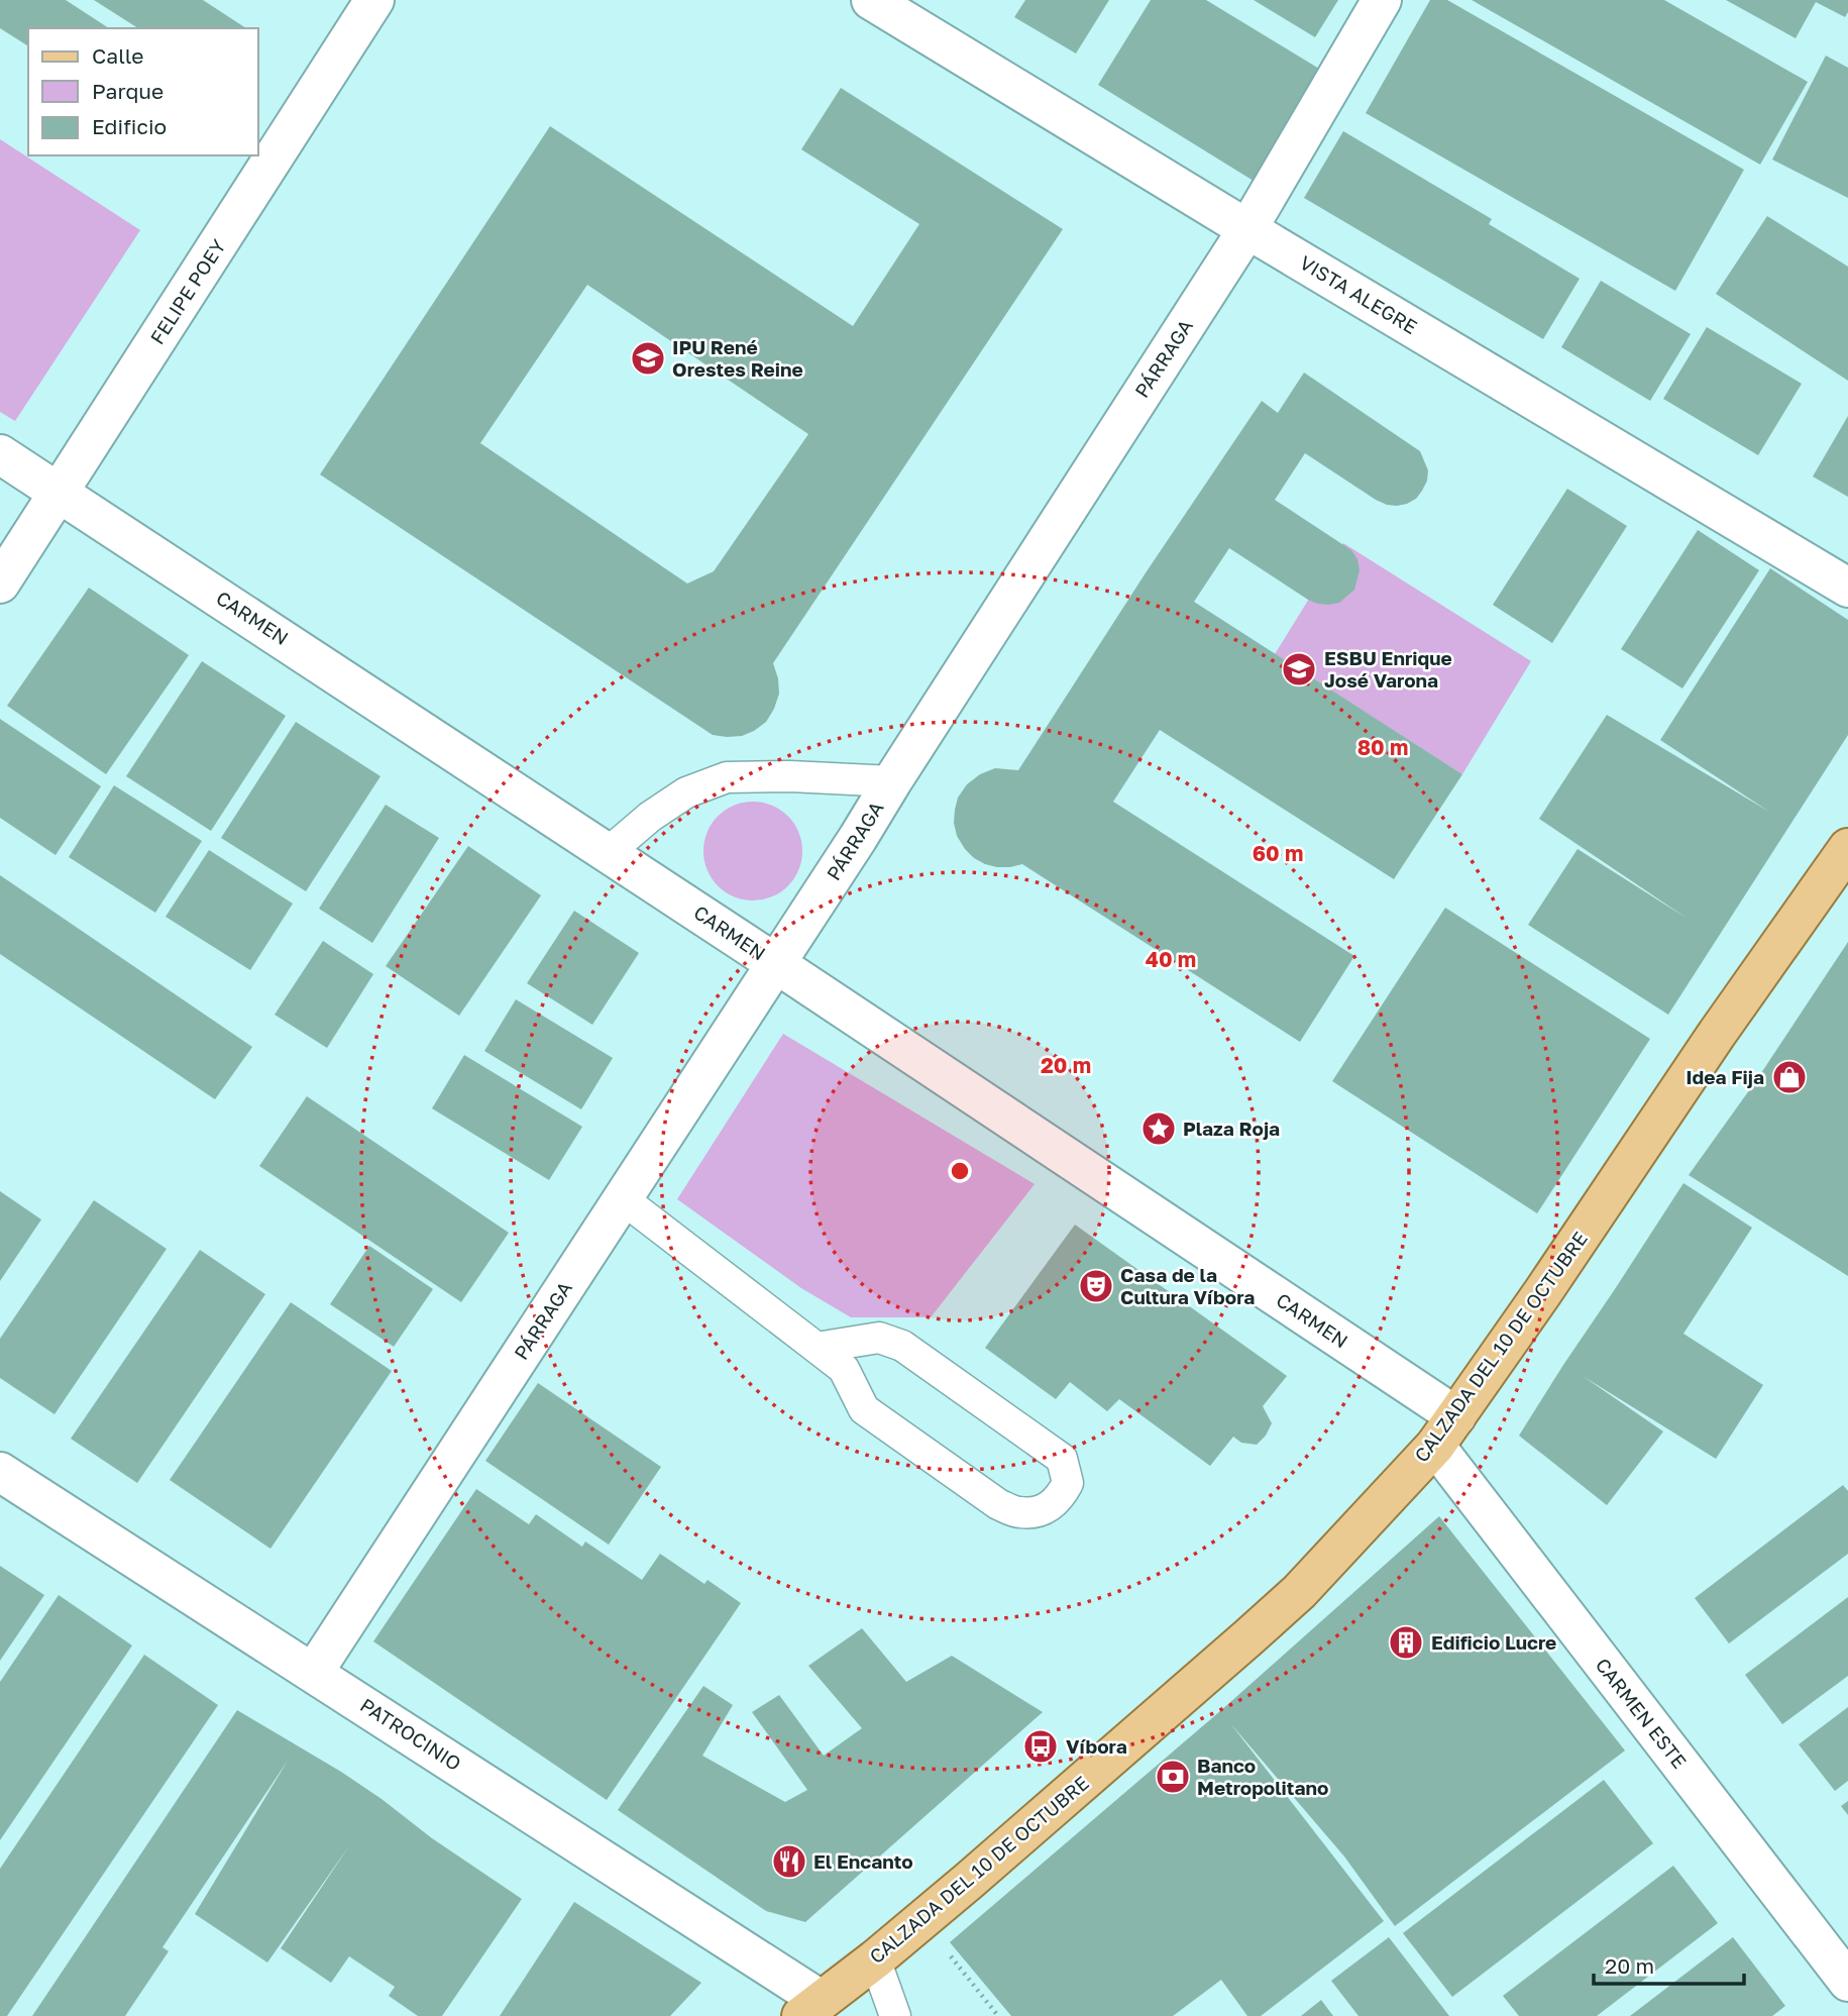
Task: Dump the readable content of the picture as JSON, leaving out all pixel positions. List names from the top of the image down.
{
  "streets": {
    "main road": ["CALZADA DEL 10 DE OCTUBRE"],
    "street": [
      "FELIPE POEY",
      "VISTA ALEGRE",
      "PÁRRAGA",
      "CARMEN",
      "CARMEN ESTE",
      "PATROCINIO"
    ]
  },
  "crossings": [
    ["FELIPE POEY", "CARMEN"],
    ["VISTA ALEGRE", "PÁRRAGA"],
    ["PÁRRAGA", "CARMEN"],
    ["PÁRRAGA", "PATROCINIO"],
    ["CARMEN", "CALZADA DEL 10 DE OCTUBRE"],
    ["CARMEN", "CARMEN ESTE"],
    ["CALZADA DEL 10 DE OCTUBRE", "CARMEN ESTE"],
    ["CALZADA DEL 10 DE OCTUBRE", "PATROCINIO"]
  ],
  "places": {
    "school or university": ["IPU René Orestes Reine", "ESBU Enrique José Varona"],
    "shop": ["Idea Fija"],
    "place": ["Plaza Roja"],
    "theatre": ["Casa de la Cultura Víbora"],
    "building": ["Edificio Lucre"],
    "bus stop": ["Víbora"],
    "bank": ["Banco Metropolitano"],
    "restaurant": ["El Encanto"]
  },
  "legend": ["Calle", "Parque", "Edificio"],
  "scale_bar": "20 m",
  "rings": [
    "80 m",
    "60 m",
    "40 m",
    "20 m"
  ]
}
